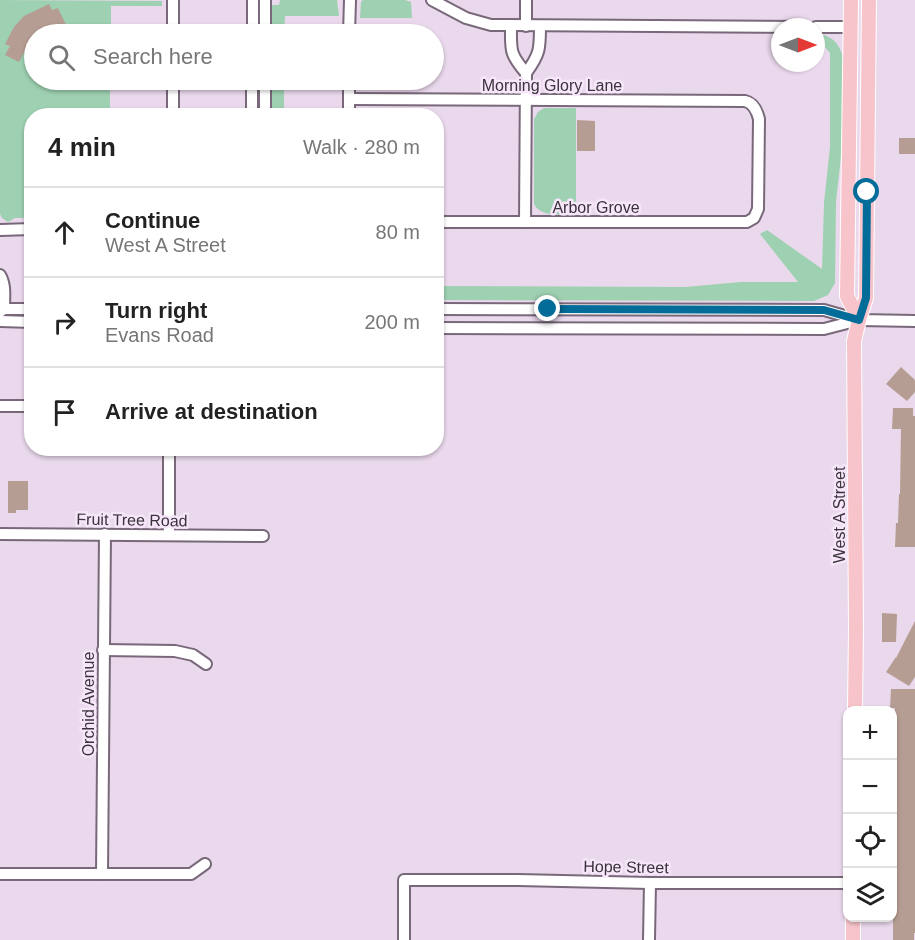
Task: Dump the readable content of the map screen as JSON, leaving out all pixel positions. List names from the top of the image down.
{
  "streets": {
    "main road": ["West A Street"],
    "street": [
      "Morning Glory Lane",
      "Arbor Grove",
      "Fruit Tree Road",
      "Orchid Avenue",
      "Hope Street"
    ]
  },
  "crossings": [
    ["Morning Glory Lane", "Arbor Grove"],
    ["Fruit Tree Road", "Orchid Avenue"]
  ],
  "north": "right",
  "page": {
    "search": "Search here",
    "heading": ["4 min", "Walk · 280 m"],
    "list": [
      ["Continue", "West A Street", "80 m"],
      ["Turn right", "Evans Road", "200 m"],
      "Arrive at destination"
    ],
    "map_buttons": ["+", "−"]
  }
}
